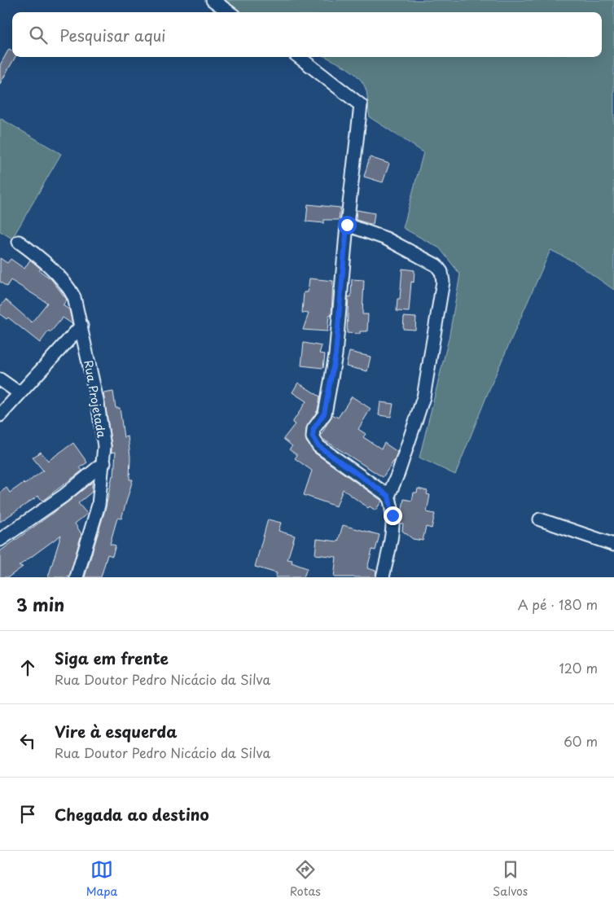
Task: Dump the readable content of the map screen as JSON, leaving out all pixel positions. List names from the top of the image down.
{
  "streets": {
    "street": ["Rua Projetada"]
  },
  "page": {
    "search": "Pesquisar aqui",
    "heading": ["3 min", "A pé · 180 m"],
    "list": [
      ["Siga em frente", "Rua Doutor Pedro Nicácio da Silva", "120 m"],
      ["Vire à esquerda", "Rua Doutor Pedro Nicácio da Silva", "60 m"],
      "Chegada ao destino"
    ],
    "nav": ["Mapa", "Rotas", "Salvos"]
  }
}
